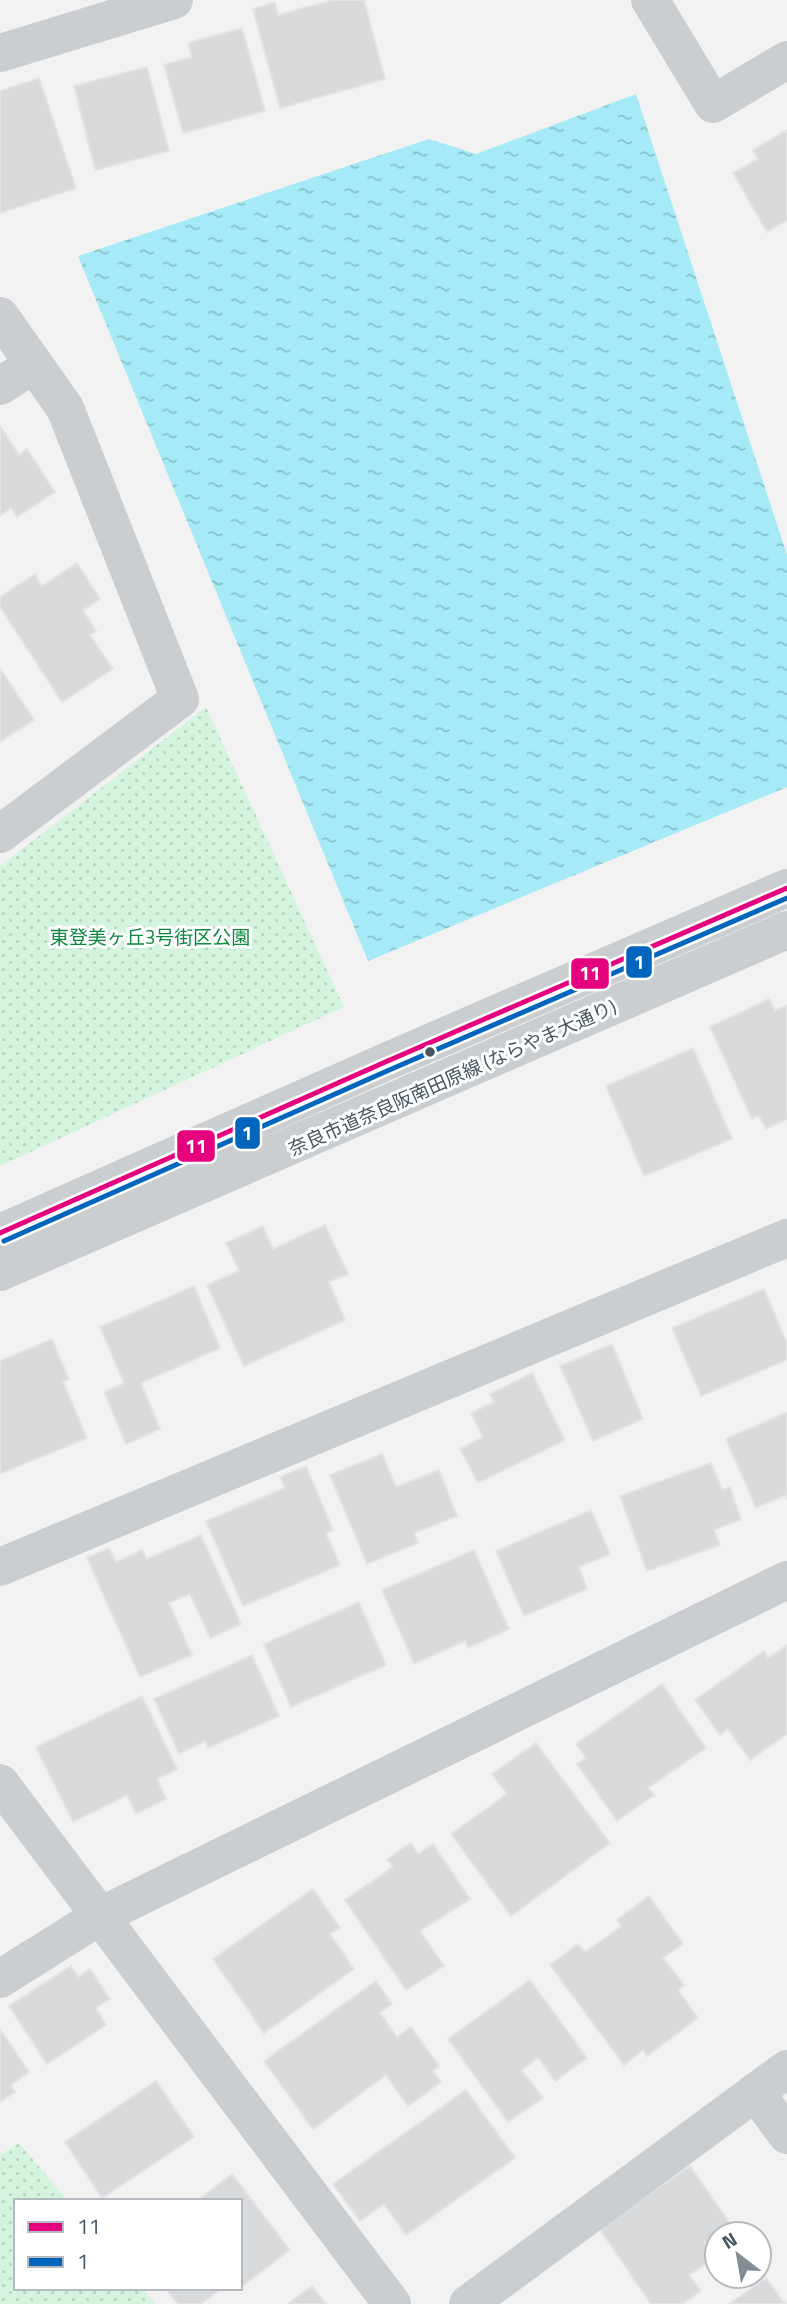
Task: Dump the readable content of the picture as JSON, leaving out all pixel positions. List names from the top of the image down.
{
  "streets": {
    "street": ["奈良市道奈良阪南田原線 (ならやま大通り)"]
  },
  "parks": ["東登美ヶ丘3号街区公園"],
  "lines": ["transit line 11", "transit line 1"],
  "legend": ["11", "1"],
  "north": "top left"
}
